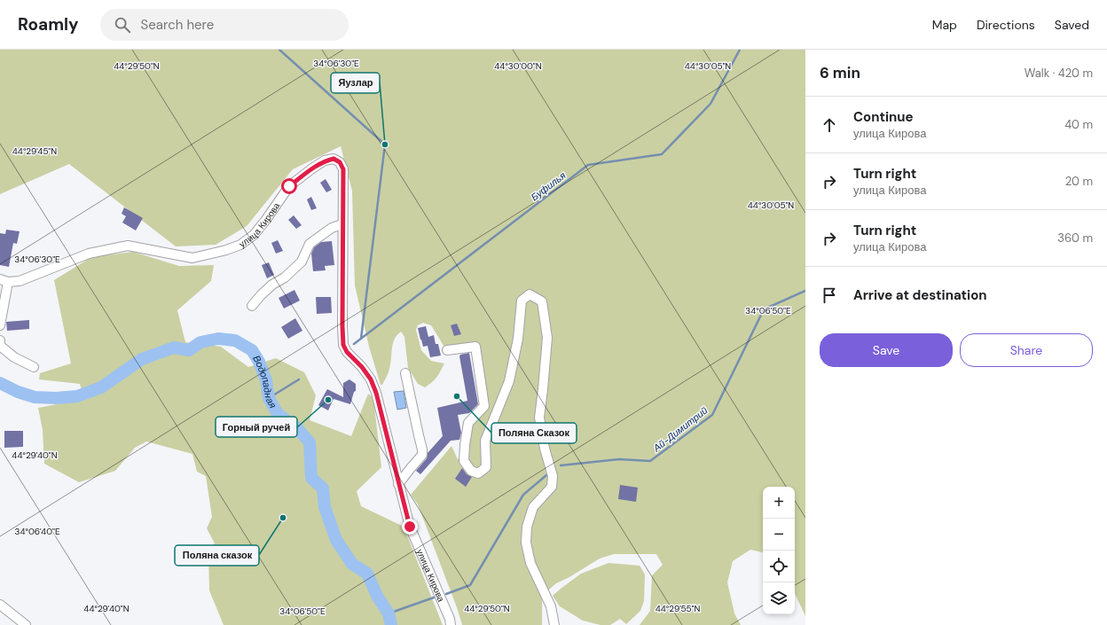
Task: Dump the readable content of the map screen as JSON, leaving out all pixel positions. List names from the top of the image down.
{
  "streets": {
    "street": ["улица Кирова"]
  },
  "water": ["Буфилья", "Водопадная", "Ай-Димитрий"],
  "places": [
    "Яузлар",
    "Поляна Сказок",
    "Горный ручей",
    "Поляна сказок"
  ],
  "page": {
    "header": "Roamly",
    "search": "Search here",
    "nav": ["Map", "Directions", "Saved"],
    "heading": ["6 min", "Walk · 420 m"],
    "list": [
      ["Continue", "улица Кирова", "40 m"],
      ["Turn right", "улица Кирова", "20 m"],
      ["Turn right", "улица Кирова", "360 m"],
      "Arrive at destination"
    ],
    "buttons": ["Save", "Share"],
    "map_buttons": ["+", "−"]
  },
  "coordinates": [
    "34°06'30\"E",
    "44°29'50\"N",
    "44°30'00\"N",
    "44°30'05\"N",
    "44°29'45\"N",
    "34°06'50\"E",
    "44°29'40\"N",
    "34°06'40\"E",
    "44°29'55\"N"
  ]
}
